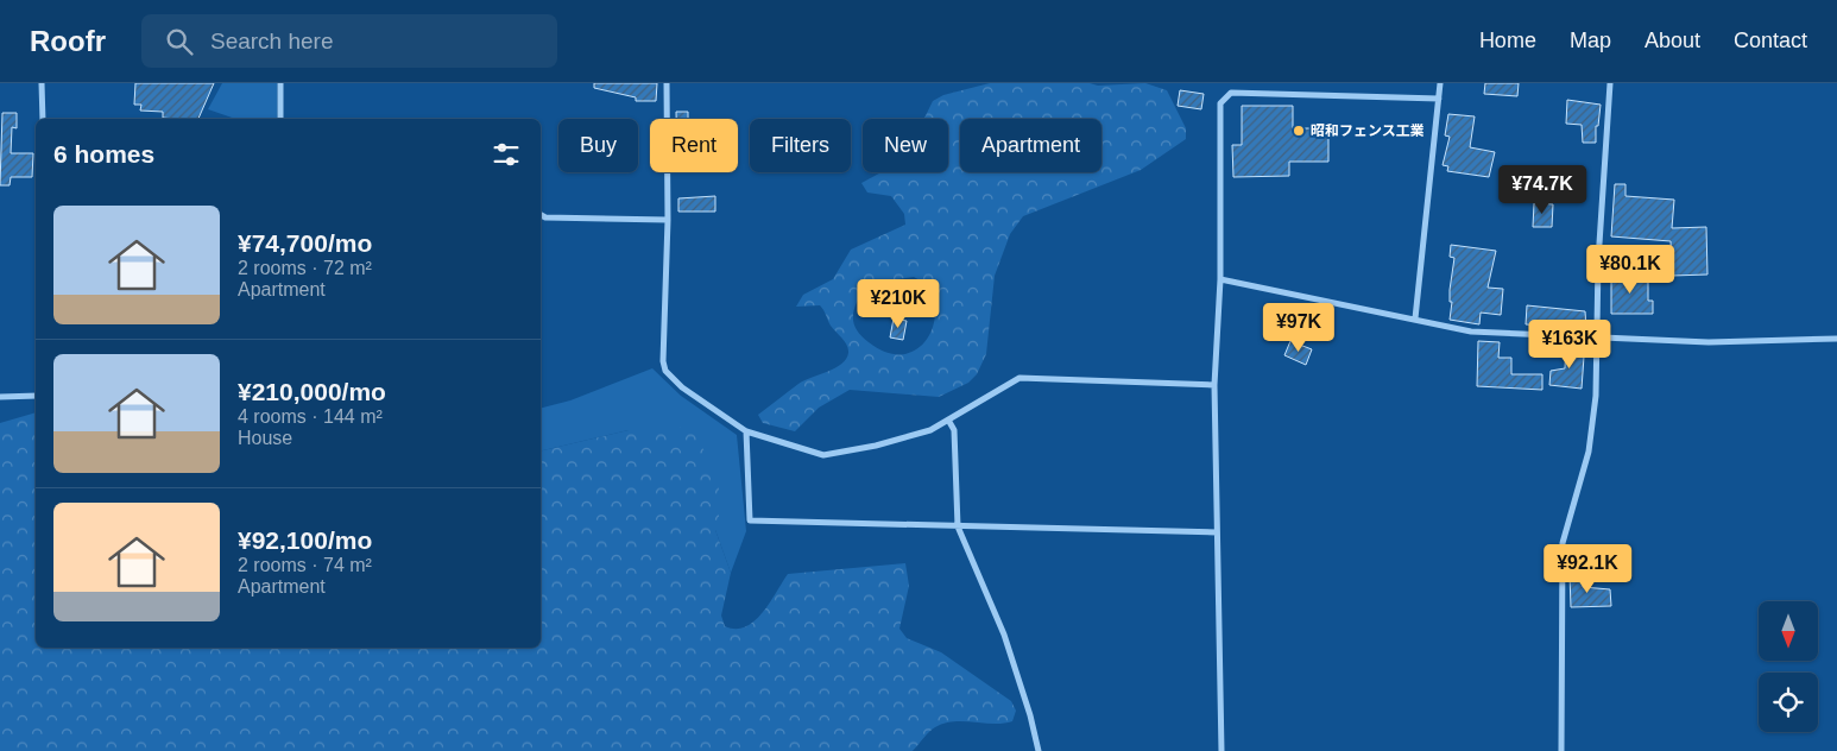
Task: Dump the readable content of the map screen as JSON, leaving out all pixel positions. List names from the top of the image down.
{
  "places": ["昭和フェンス工業"],
  "north": "bottom",
  "page": {
    "header": "Roofr",
    "search": "Search here",
    "nav": [
      "Home",
      "Map",
      "About",
      "Contact"
    ],
    "chip": [
      "Buy",
      "Rent",
      "Filters",
      "New",
      "Apartment"
    ],
    "heading": "6 homes",
    "price": [
      "¥74.7K",
      "¥80.1K",
      "¥210K",
      "¥97K",
      "¥163K",
      "¥92.1K"
    ],
    "list": [
      {
        "name": "¥74,700/mo",
        "note": "2 rooms · 72 m² · Apartment"
      },
      {
        "name": "¥210,000/mo",
        "note": "4 rooms · 144 m² · House"
      },
      {
        "name": "¥92,100/mo",
        "note": "2 rooms · 74 m² · Apartment"
      }
    ]
  }
}
